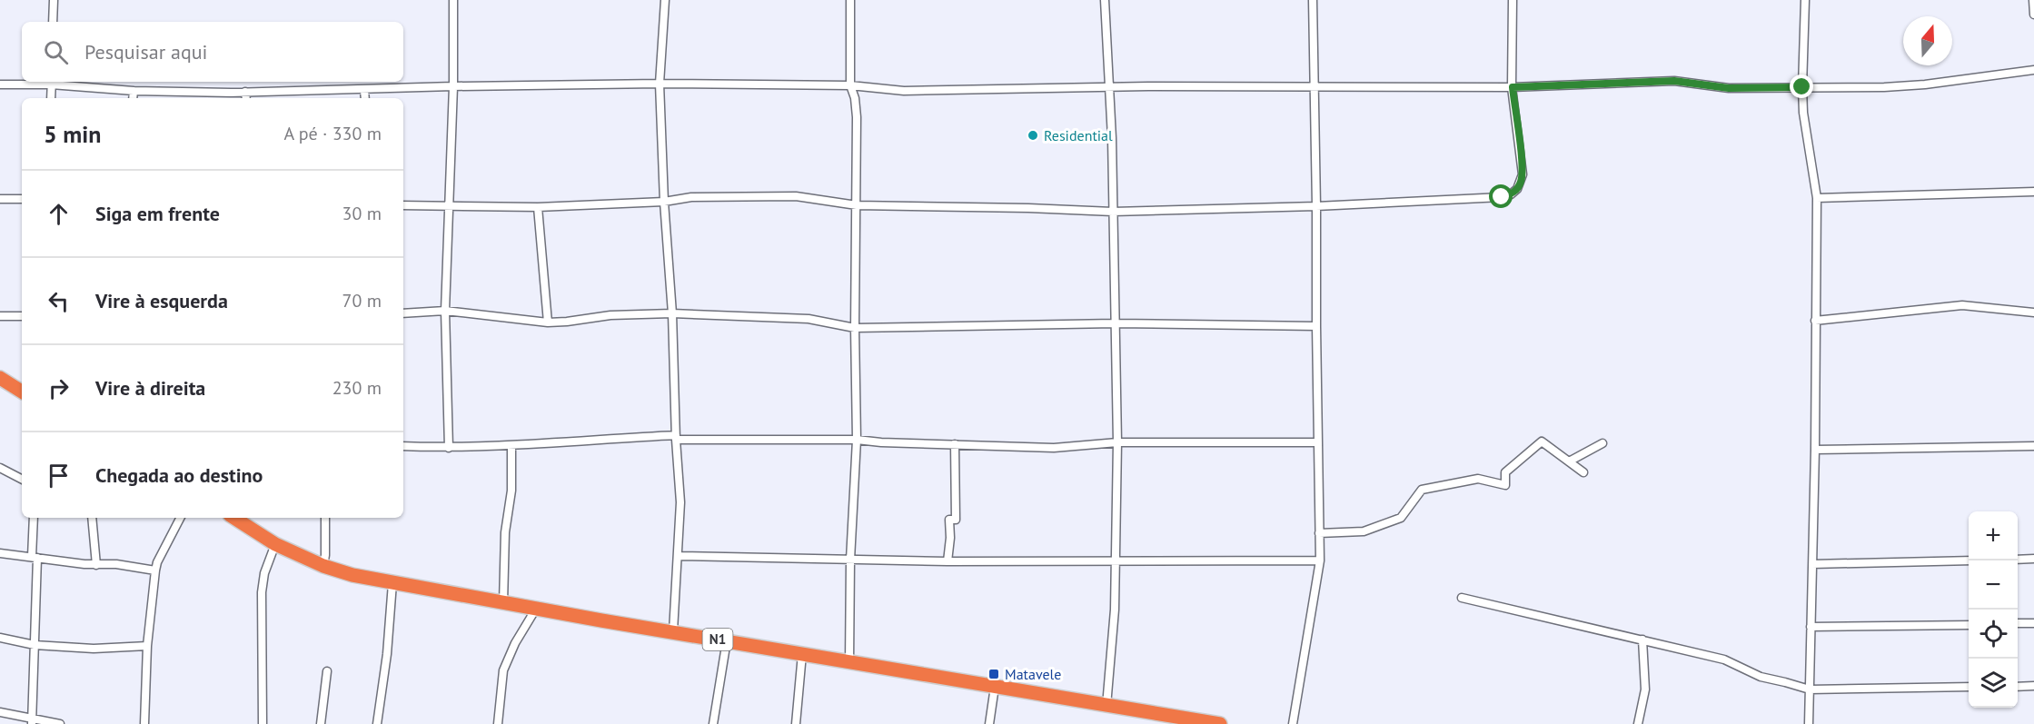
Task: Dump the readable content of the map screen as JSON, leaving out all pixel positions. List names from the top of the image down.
{
  "streets": {
    "highway": ["N1"]
  },
  "places": {
    "other": ["Residential"],
    "transit": ["Matavele"]
  },
  "north": "top",
  "page": {
    "search": "Pesquisar aqui",
    "heading": ["5 min", "A pé · 330 m"],
    "list": [
      ["Siga em frente", "30 m"],
      ["Vire à esquerda", "70 m"],
      ["Vire à direita", "230 m"],
      "Chegada ao destino"
    ],
    "map_buttons": ["+", "−"]
  }
}
